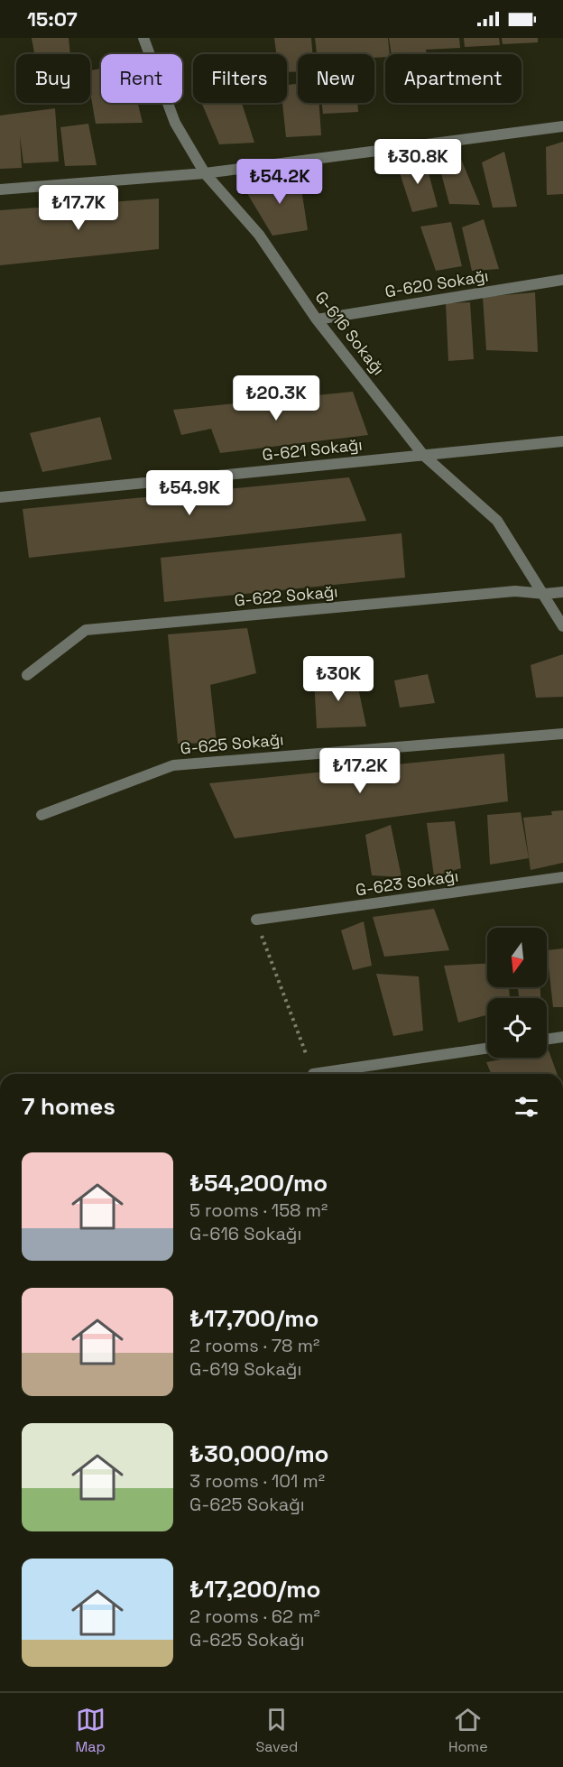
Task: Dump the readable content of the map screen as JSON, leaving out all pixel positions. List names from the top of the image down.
{
  "streets": {
    "street": [
      "G-620 Sokağı",
      "G-616 Sokağı",
      "G-621 Sokağı",
      "G-622 Sokağı",
      "G-625 Sokağı",
      "G-623 Sokağı"
    ]
  },
  "crossings": [
    ["G-620 Sokağı", "G-616 Sokağı"],
    ["G-616 Sokağı", "G-621 Sokağı"],
    ["G-616 Sokağı", "G-622 Sokağı"]
  ],
  "north": "bottom",
  "page": {
    "status": "15:07",
    "chip": [
      "Buy",
      "Rent",
      "Filters",
      "New",
      "Apartment"
    ],
    "price": [
      "₺30.8K",
      "₺54.2K",
      "₺17.7K",
      "₺20.3K",
      "₺54.9K",
      "₺30K",
      "₺17.2K"
    ],
    "heading": "7 homes",
    "list": [
      {
        "name": "₺54,200/mo",
        "note": "5 rooms · 158 m² · G-616 Sokağı"
      },
      {
        "name": "₺17,700/mo",
        "note": "2 rooms · 78 m² · G-619 Sokağı"
      },
      {
        "name": "₺30,000/mo",
        "note": "3 rooms · 101 m² · G-625 Sokağı"
      },
      {
        "name": "₺17,200/mo",
        "note": "2 rooms · 62 m² · G-625 Sokağı"
      }
    ],
    "tabs": ["Map", "Saved", "Home"]
  }
}
